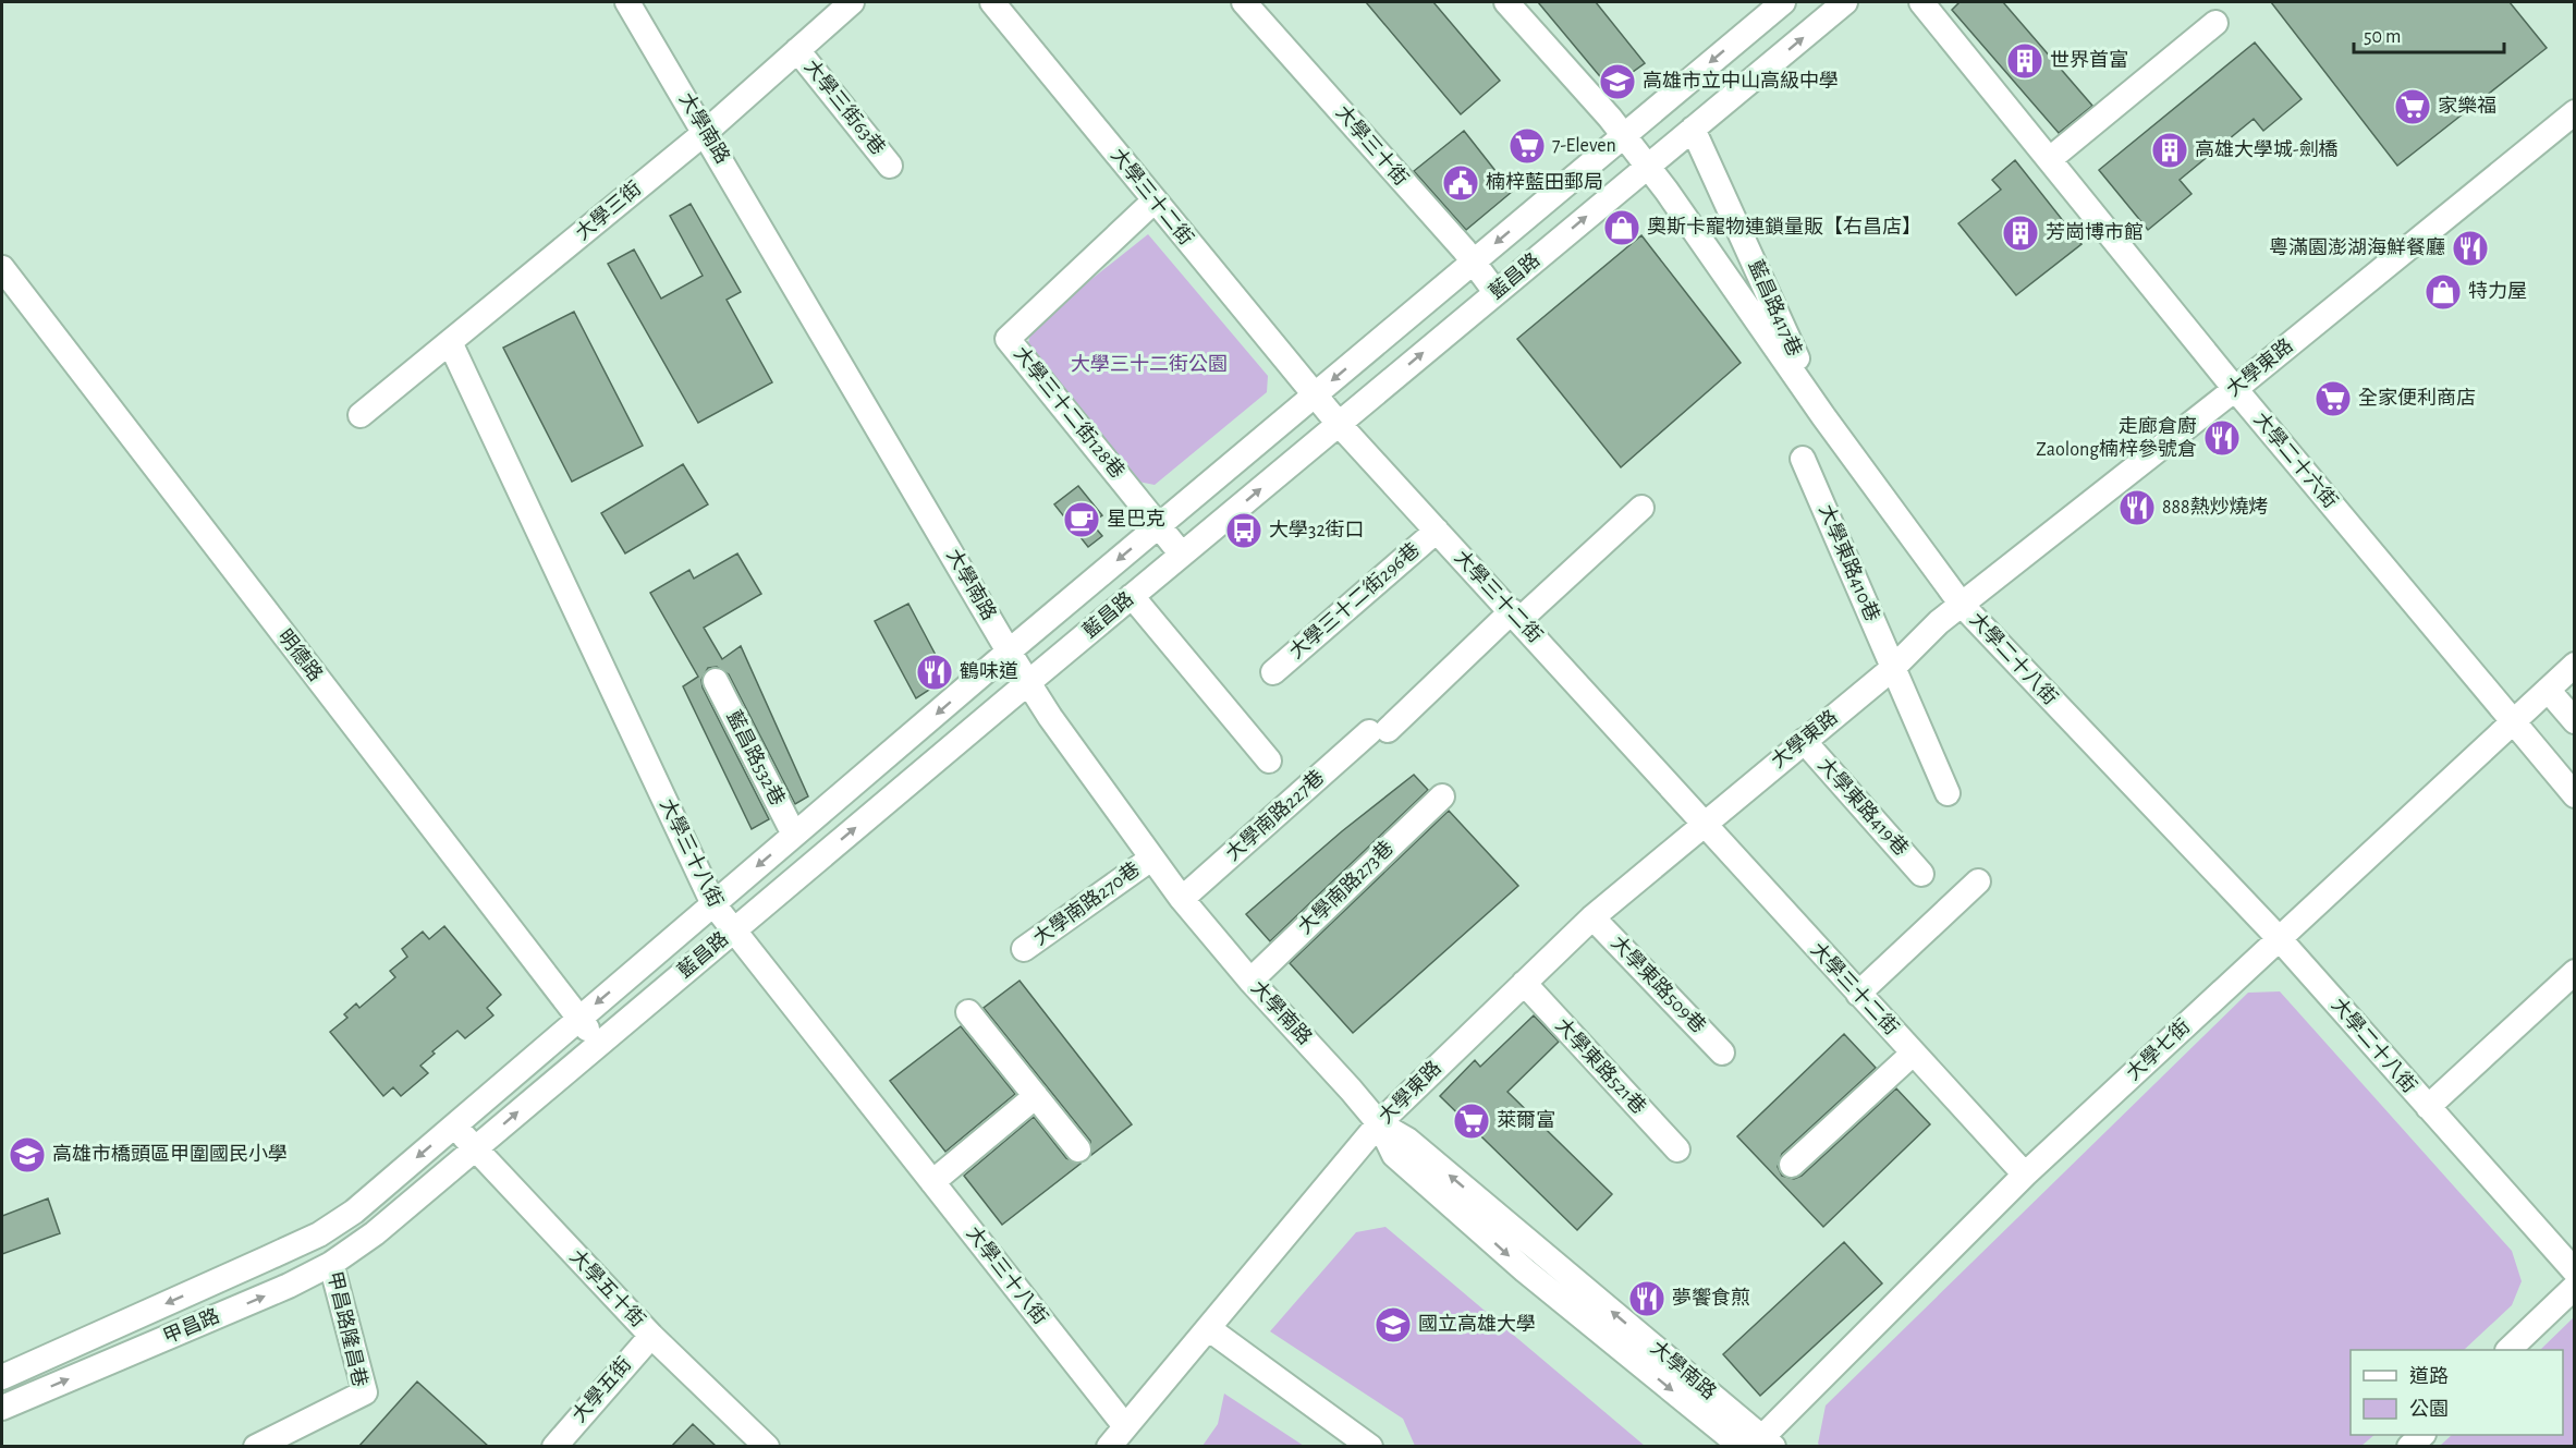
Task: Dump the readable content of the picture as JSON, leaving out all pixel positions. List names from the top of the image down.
{
  "streets": {
    "street": [
      "大學三街63巷",
      "大學南路",
      "大學三十街",
      "大學三十二街",
      "大學三街",
      "藍昌路",
      "藍昌路417巷",
      "大學東路",
      "大學三十二街128巷",
      "大學二十六街",
      "大學東路410巷",
      "大學三十二街296巷",
      "明德路",
      "大學二十八街",
      "藍昌路532巷",
      "大學東路419巷",
      "大學南路227巷",
      "大學三十八街",
      "大學南路273巷",
      "大學南路270巷",
      "大學東路509巷",
      "大學七街",
      "大學東路521巷",
      "大學五十街",
      "甲昌路",
      "甲昌路隆昌巷",
      "大學五街"
    ]
  },
  "crossings": [
    ["大學三街63巷", "大學三街"],
    ["大學南路", "大學三街"],
    ["大學南路", "藍昌路"],
    ["大學南路", "大學東路"],
    ["大學南路", "大學南路227巷"],
    ["大學南路", "大學南路273巷"],
    ["大學南路", "大學南路270巷"],
    ["大學南路", "大學七街"],
    ["大學三十街", "藍昌路"],
    ["大學三十二街", "藍昌路"],
    ["大學三十二街", "大學東路"],
    ["大學三十二街", "大學三十二街128巷"],
    ["大學三十二街", "大學三十二街296巷"],
    ["大學三十二街", "大學南路227巷"],
    ["大學三十二街", "大學七街"],
    ["大學三街", "大學三十八街"],
    ["藍昌路", "藍昌路417巷"],
    ["藍昌路", "大學三十二街128巷"],
    ["藍昌路", "明德路"],
    ["藍昌路", "大學二十八街"],
    ["藍昌路", "藍昌路532巷"],
    ["藍昌路", "大學三十八街"],
    ["藍昌路", "大學五十街"],
    ["藍昌路", "甲昌路"],
    ["藍昌路417巷", "大學二十八街"],
    ["大學東路", "大學二十六街"],
    ["大學東路", "大學東路410巷"],
    ["大學東路", "大學二十八街"],
    ["大學東路", "大學東路419巷"],
    ["大學東路", "大學三十八街"],
    ["大學東路", "大學東路509巷"],
    ["大學東路", "大學東路521巷"],
    ["大學二十六街", "大學七街"],
    ["大學二十八街", "大學七街"],
    ["大學五十街", "大學五街"],
    ["甲昌路", "甲昌路隆昌巷"]
  ],
  "parks": ["大學三十二街公園"],
  "places": {
    "building": ["世界首富", "高雄大學城-劍橋", "芳崗博市館"],
    "school or university": ["高雄市立中山高級中學", "高雄市橋頭區甲圍國民小學", "國立高雄大學"],
    "supermarket": [
      "家樂福",
      "7-Eleven",
      "全家便利商店",
      "萊爾富"
    ],
    "public building": ["楠梓藍田郵局"],
    "shop": ["奧斯卡寵物連鎖量販【右昌店】", "特力屋"],
    "restaurant": [
      "粵滿園澎湖海鮮餐廳",
      "走廊倉廚 Zaolong楠梓參號倉",
      "888熱炒燒烤",
      "鶴味道",
      "夢饗食煎"
    ],
    "cafe": ["星巴克"],
    "bus stop": ["大學32街口"]
  },
  "legend": ["道路", "公園"],
  "scale_bar": "50 m"
}
